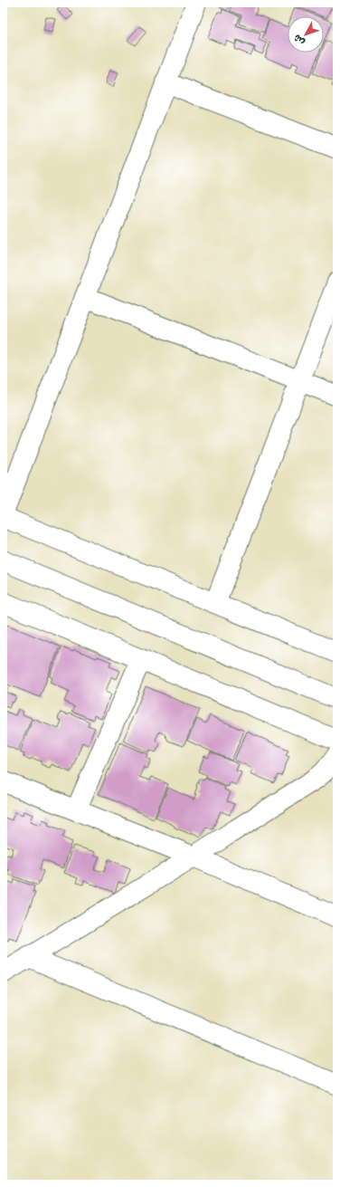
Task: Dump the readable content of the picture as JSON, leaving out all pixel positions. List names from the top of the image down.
{
  "north": "bottom left"
}
